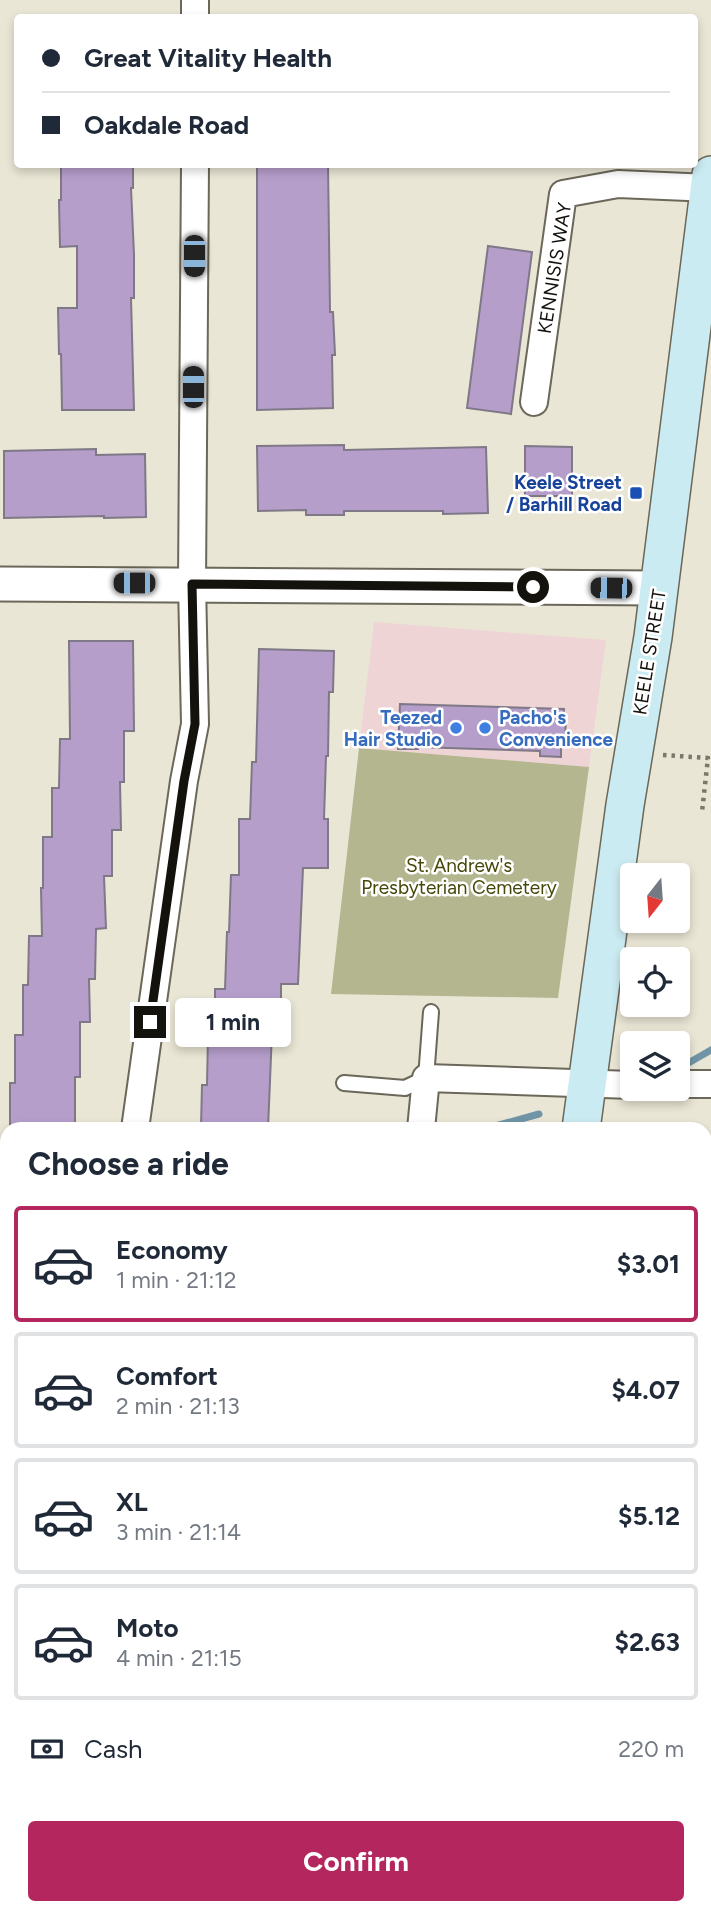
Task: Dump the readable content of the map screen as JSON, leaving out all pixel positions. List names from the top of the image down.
{
  "streets": {
    "main road": ["KEELE STREET"],
    "street": ["KENNISIS WAY"]
  },
  "crossings": [
    ["KENNISIS WAY", "KEELE STREET"]
  ],
  "parks": ["St. Andrew's Presbyterian Cemetery"],
  "places": {
    "transit": ["Keele Street / Barhill Road"],
    "other": ["Teezed Hair Studio", "Pacho's Convenience"]
  },
  "north": "bottom",
  "page": {
    "banner": ["Great Vitality Health", "Oakdale Road"],
    "bubble": "1 min",
    "heading": "Choose a ride",
    "list": [
      {
        "name": "Economy",
        "note": "1 min · 21:12",
        "value": "$3.01"
      },
      {
        "name": "Comfort",
        "note": "2 min · 21:13",
        "value": "$4.07"
      },
      {
        "name": "XL",
        "note": "3 min · 21:14",
        "value": "$5.12"
      },
      {
        "name": "Moto",
        "note": "4 min · 21:15",
        "value": "$2.63"
      }
    ],
    "pay": ["Cash", "220 m"],
    "buttons": "Confirm"
  }
}
